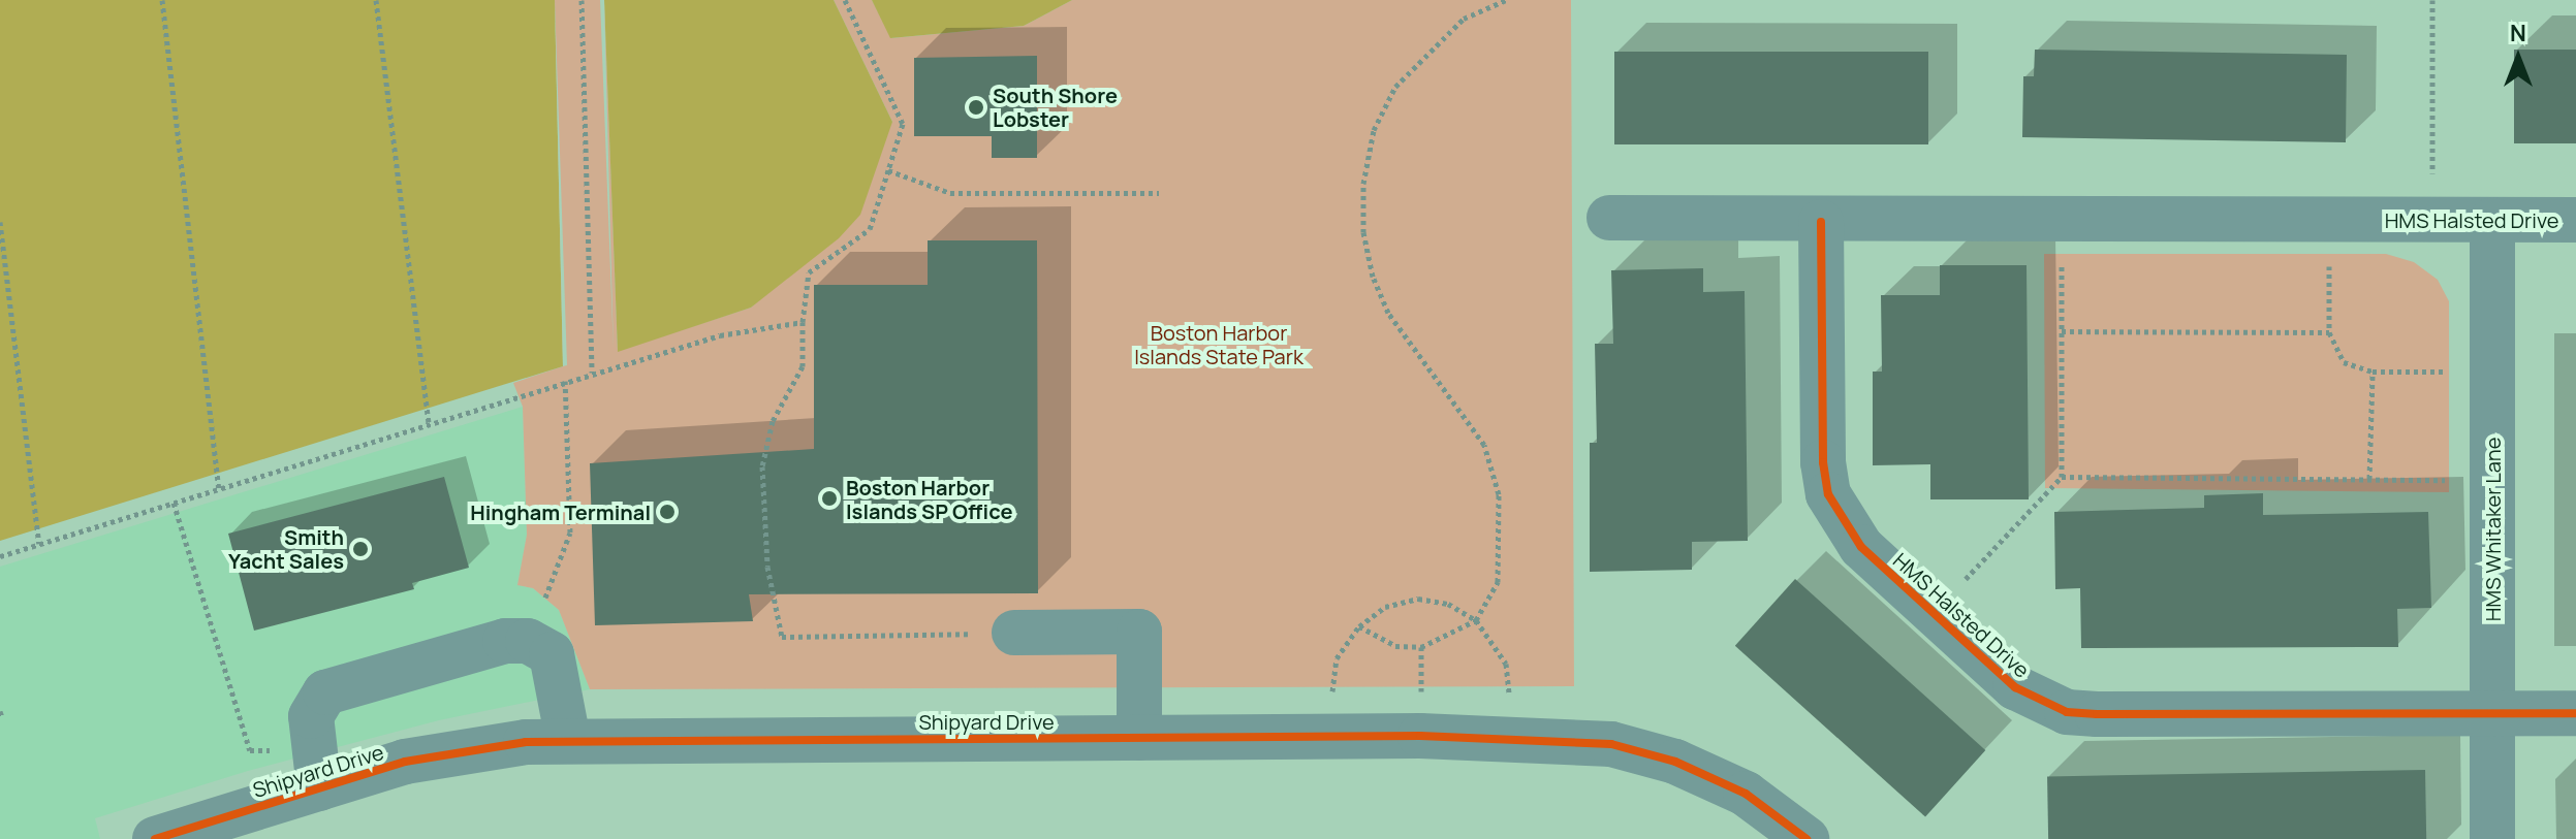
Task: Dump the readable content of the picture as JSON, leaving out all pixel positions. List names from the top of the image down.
{
  "streets": {
    "street": ["HMS Halsted Drive", "HMS Whitaker Lane", "Shipyard Drive"]
  },
  "crossings": [
    ["HMS Halsted Drive", "HMS Whitaker Lane"]
  ],
  "parks": ["Boston Harbor Islands State Park"],
  "places": [
    "South Shore Lobster",
    "Boston Harbor Islands SP Office",
    "Hingham Terminal",
    "Smith Yacht Sales"
  ],
  "north": "top"
}
